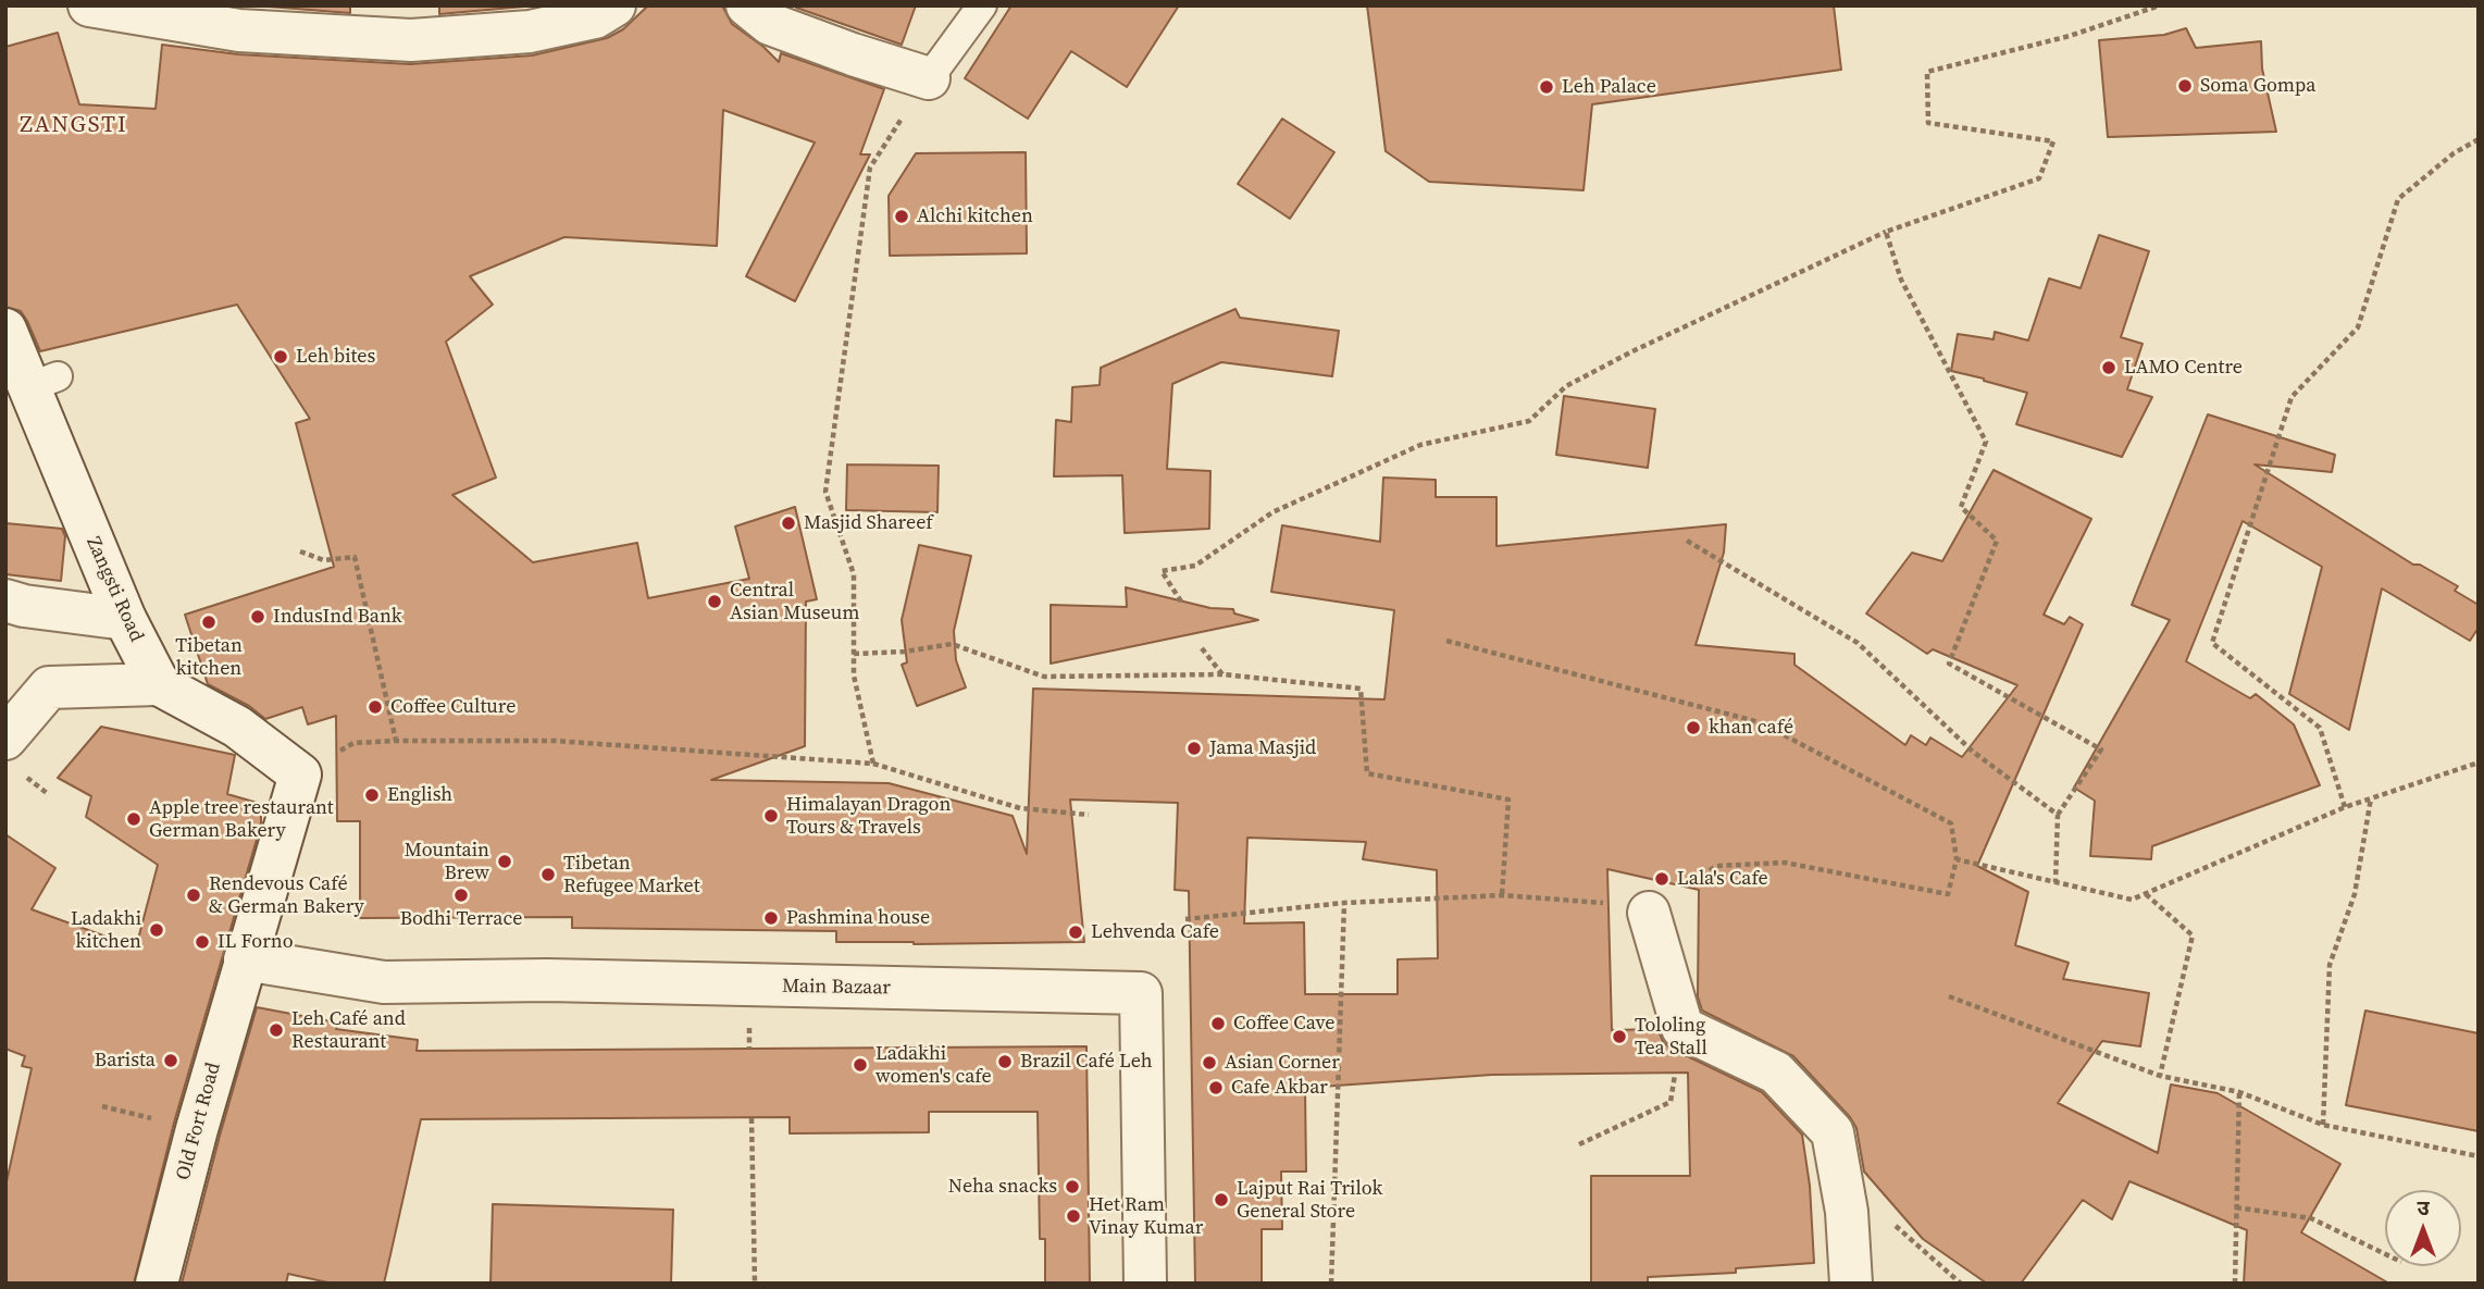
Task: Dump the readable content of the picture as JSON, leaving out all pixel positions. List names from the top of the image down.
{
  "streets": {
    "street": ["Zangsti Road", "Main Bazaar", "Old Fort Road"]
  },
  "crossings": [
    ["Main Bazaar", "Old Fort Road"]
  ],
  "districts": ["ZANGSTI"],
  "places": [
    "Soma Gompa",
    "Leh Palace",
    "Alchi kitchen",
    "Leh bites",
    "LAMO Centre",
    "Masjid Shareef",
    "Central Asian Museum",
    "IndusInd Bank",
    "Tibetan kitchen",
    "Coffee Culture",
    "khan café",
    "Jama Masjid",
    "English",
    "Himalayan Dragon Tours & Travels",
    "Apple tree restaurant German Bakery",
    "Mountain Brew",
    "Tibetan Refugee Market",
    "Lala's Cafe",
    "Rendevous Café & German Bakery",
    "Bodhi Terrace",
    "Pashmina house",
    "Ladakhi kitchen",
    "Lehvenda Cafe",
    "IL Forno",
    "Coffee Cave",
    "Leh Café and Restaurant",
    "Tololing Tea Stall",
    "Barista",
    "Brazil Café Leh",
    "Asian Corner",
    "Ladakhi women's cafe",
    "Cafe Akbar",
    "Neha snacks",
    "Lajput Rai Trilok General Store",
    "Het Ram Vinay Kumar"
  ],
  "north": "top"
}
